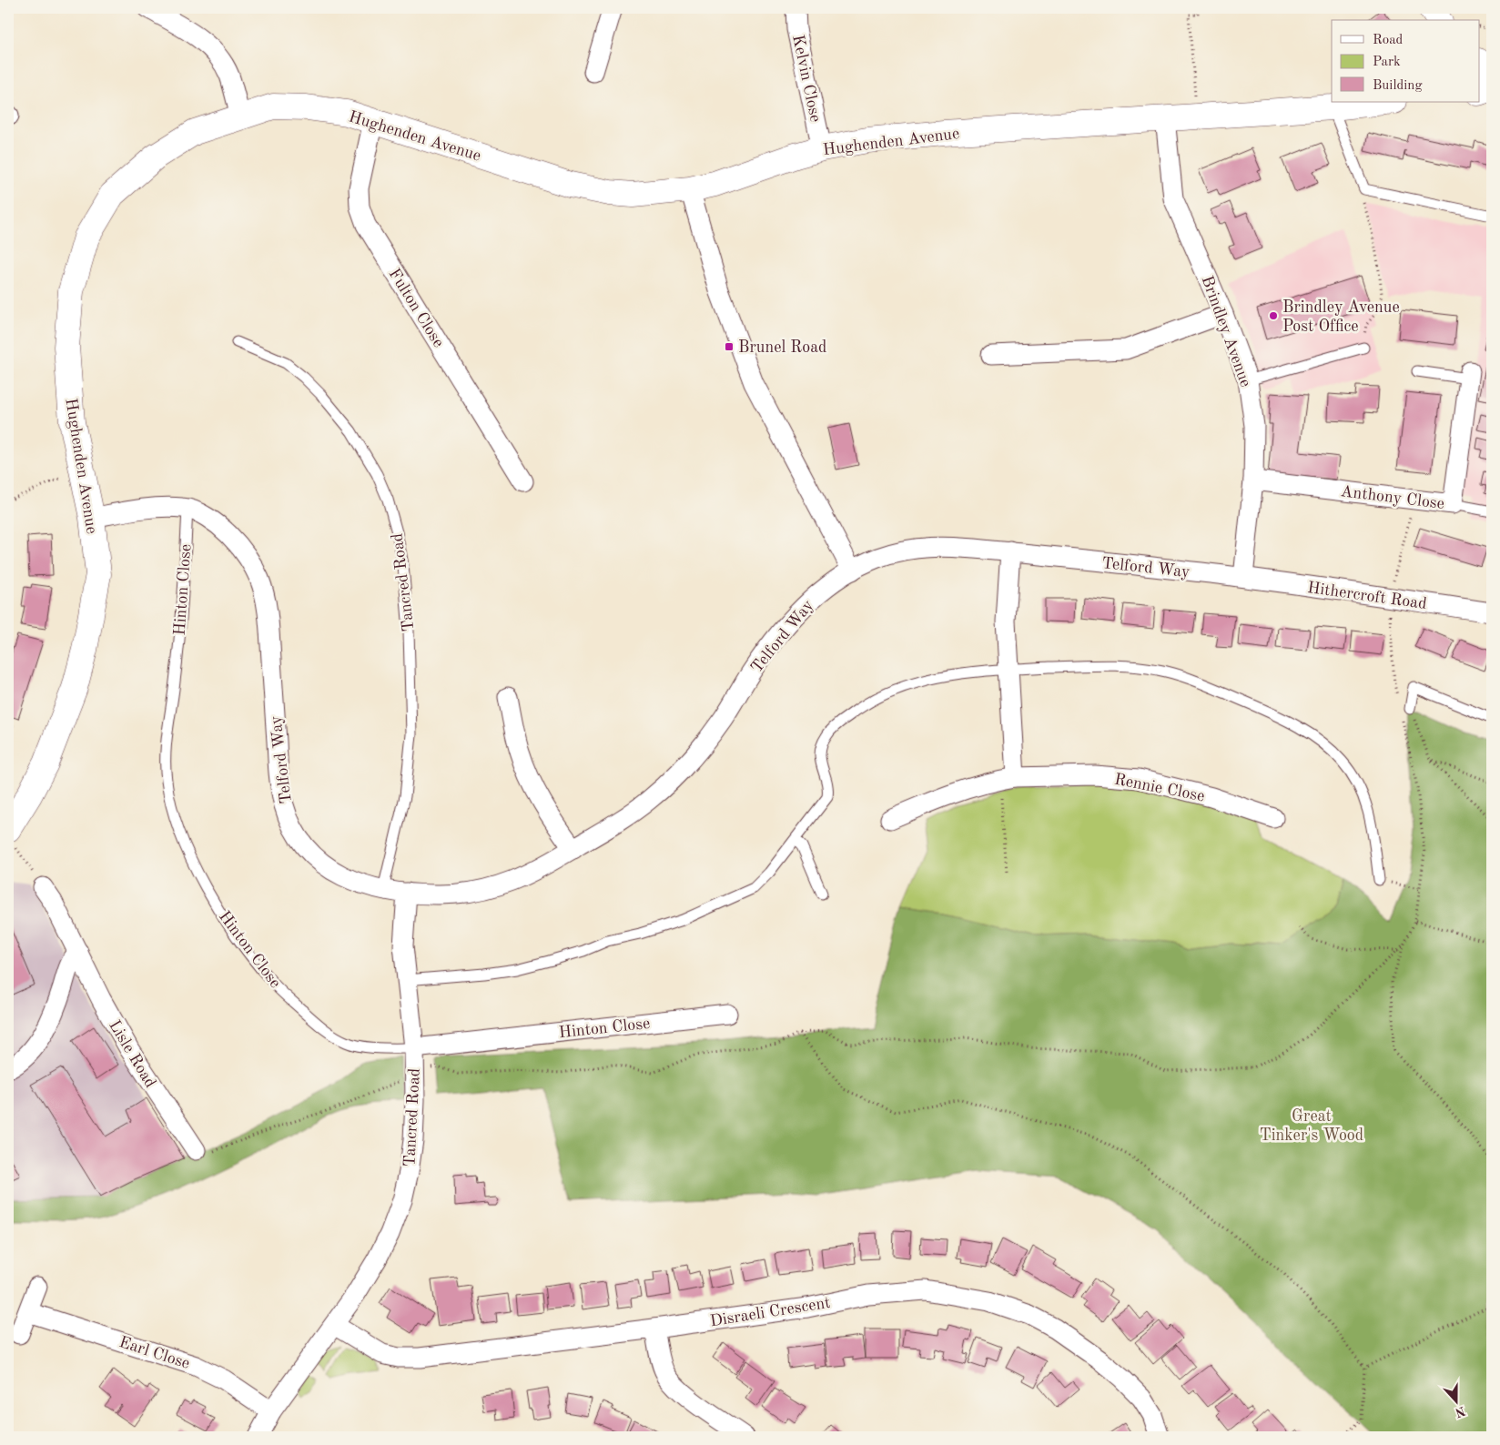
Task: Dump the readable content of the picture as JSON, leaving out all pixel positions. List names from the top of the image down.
{
  "streets": {
    "street": [
      "Kelvin Close",
      "Hughenden Avenue",
      "Fulton Close",
      "Brindley Avenue",
      "Anthony Close",
      "Telford Way",
      "Tancred Road",
      "Hinton Close",
      "Hithercroft Road",
      "Rennie Close",
      "Lisle Road",
      "Disraeli Crescent",
      "Earl Close"
    ]
  },
  "crossings": [
    ["Kelvin Close", "Hughenden Avenue"],
    ["Hughenden Avenue", "Fulton Close"],
    ["Hughenden Avenue", "Brindley Avenue"],
    ["Hughenden Avenue", "Telford Way"],
    ["Brindley Avenue", "Anthony Close"],
    ["Brindley Avenue", "Telford Way"],
    ["Brindley Avenue", "Hithercroft Road"],
    ["Telford Way", "Tancred Road"],
    ["Telford Way", "Hinton Close"],
    ["Telford Way", "Hithercroft Road"],
    ["Tancred Road", "Hinton Close"],
    ["Tancred Road", "Disraeli Crescent"],
    ["Tancred Road", "Earl Close"]
  ],
  "parks": ["Great Tinker's Wood"],
  "places": {
    "other": ["Brindley Avenue Post Office"],
    "transit": ["Brunel Road"]
  },
  "legend": ["Road", "Park", "Building"],
  "north": "bottom"
}
